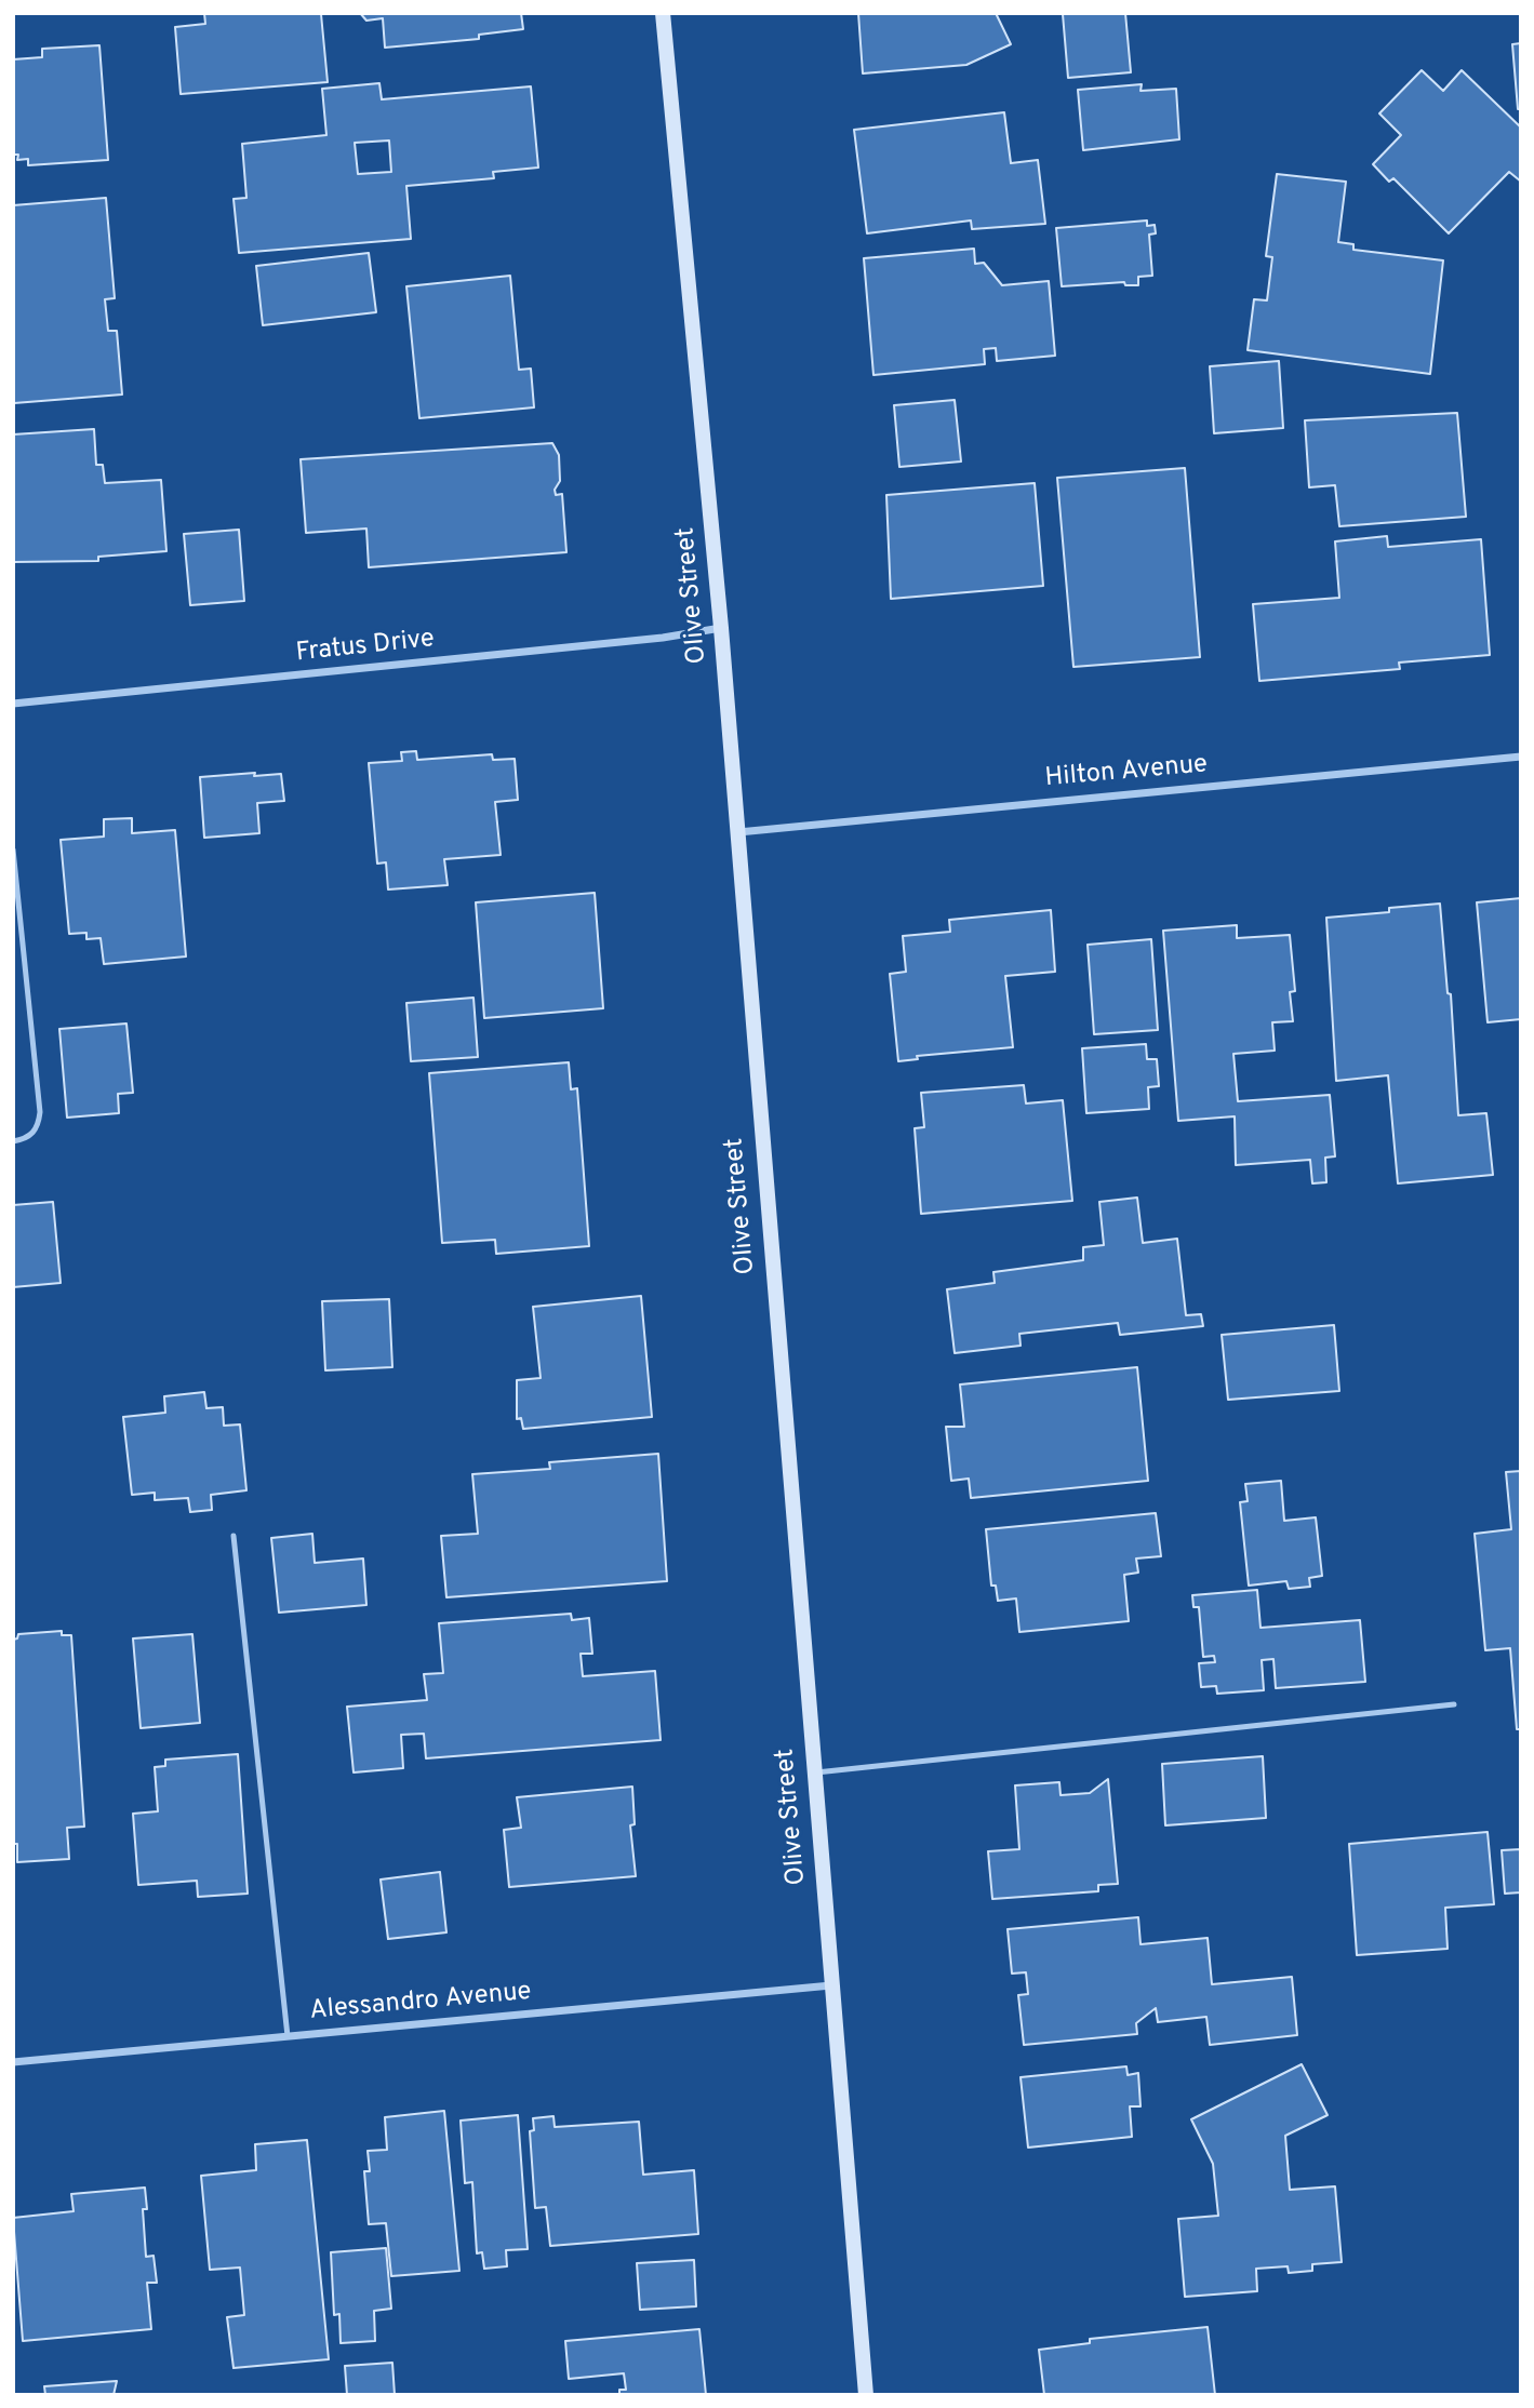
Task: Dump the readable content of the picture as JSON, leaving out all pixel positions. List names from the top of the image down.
{
  "streets": {
    "street": [
      "Olive Street",
      "Fratus Drive",
      "Hilton Avenue",
      "Alessandro Avenue"
    ]
  },
  "crossings": [
    ["Olive Street", "Fratus Drive"],
    ["Olive Street", "Hilton Avenue"],
    ["Olive Street", "Alessandro Avenue"]
  ]
}
